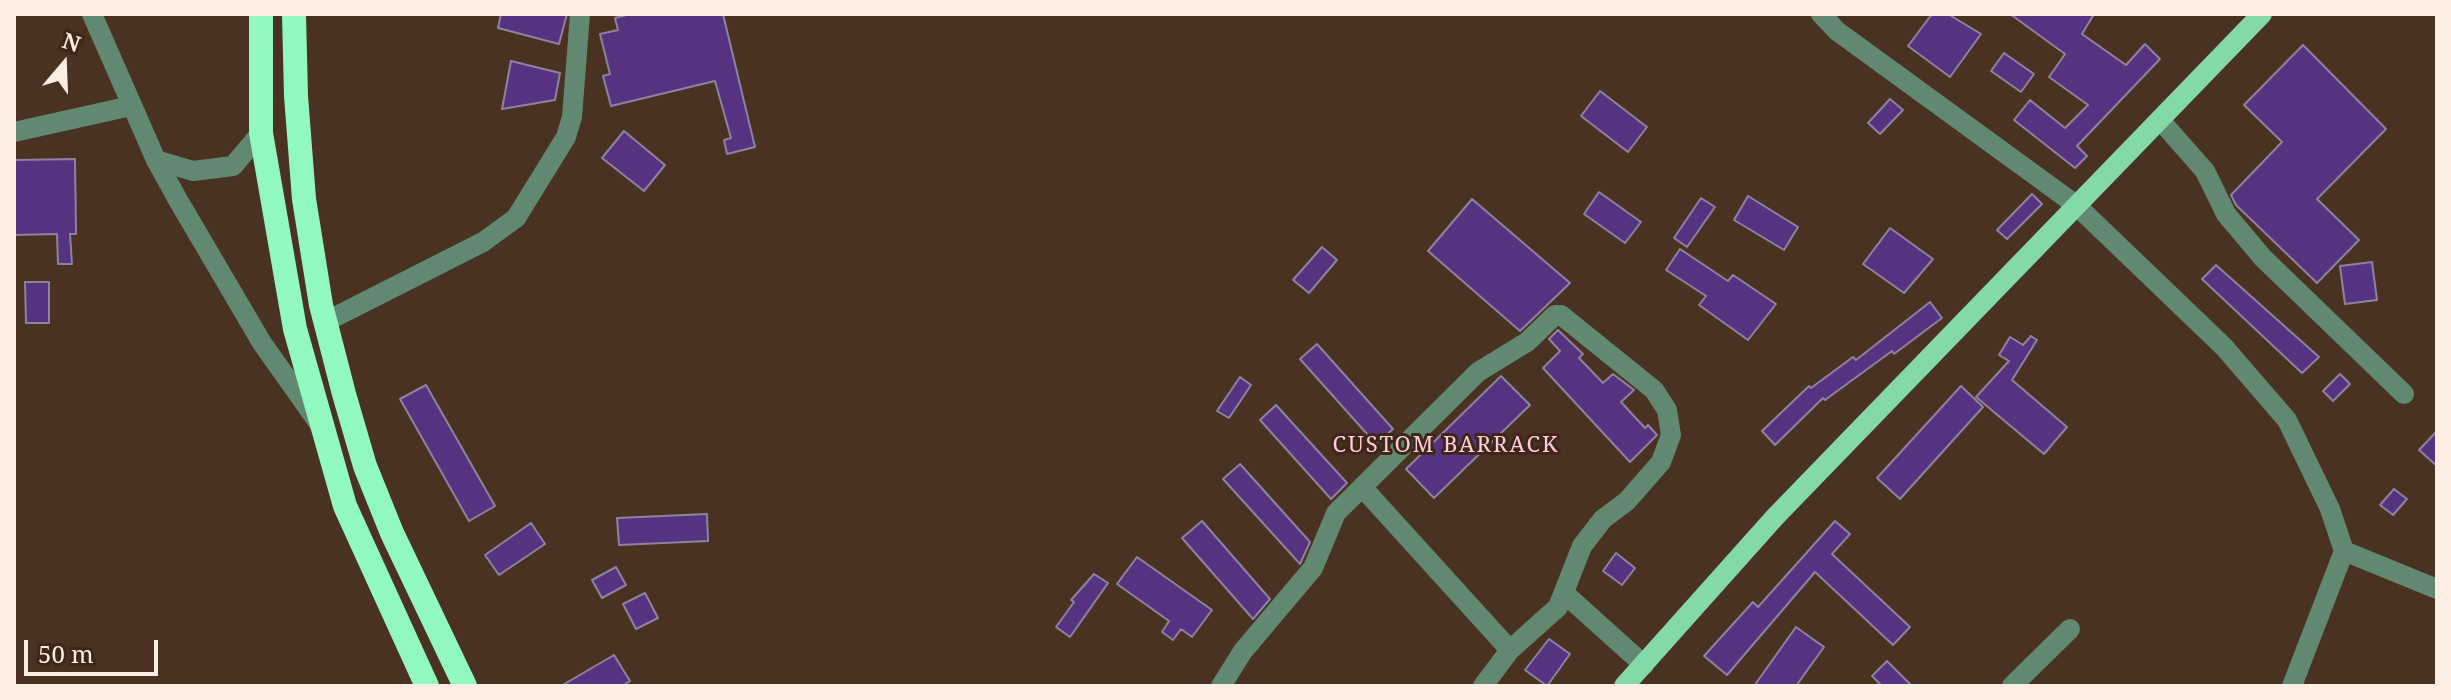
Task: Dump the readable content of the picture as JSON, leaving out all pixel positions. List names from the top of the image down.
{
  "districts": ["CUSTOM BARRACK"],
  "scale_bar": "50 m",
  "north": "top"
}
